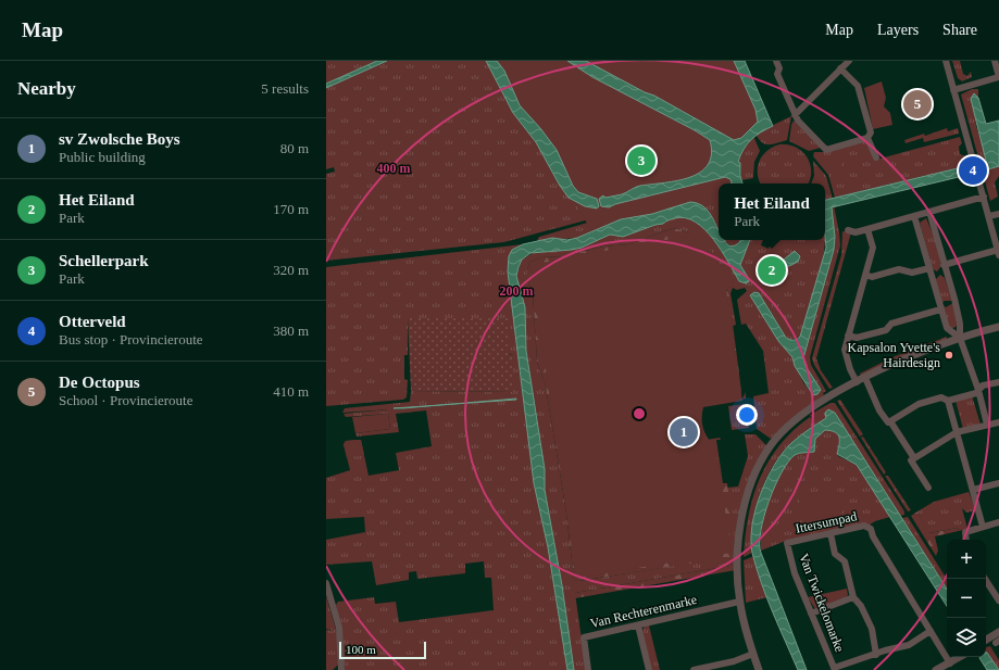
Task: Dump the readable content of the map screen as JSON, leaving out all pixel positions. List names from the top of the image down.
{
  "streets": {
    "street": ["Ittersumpad", "Van Twickelomarke", "Van Rechterenmarke"]
  },
  "crossings": [
    ["Ittersumpad", "Van Twickelomarke"]
  ],
  "places": ["Kapsalon Yvette's Hairdesign"],
  "scale_bar": "100 m",
  "page": {
    "header": "Map",
    "nav": ["Map", "Layers", "Share"],
    "heading": ["Nearby", "5 results"],
    "pins": [
      "5",
      "3",
      "4",
      "2",
      "1"
    ],
    "list": [
      {
        "mark": "1",
        "name": "sv Zwolsche Boys",
        "note": "Public building",
        "value": "80 m"
      },
      {
        "mark": "2",
        "name": "Het Eiland",
        "note": "Park",
        "value": "170 m"
      },
      {
        "mark": "3",
        "name": "Schellerpark",
        "note": "Park",
        "value": "320 m"
      },
      {
        "mark": "4",
        "name": "Otterveld",
        "note": "Bus stop · Provincieroute",
        "value": "380 m"
      },
      {
        "mark": "5",
        "name": "De Octopus",
        "note": "School · Provincieroute",
        "value": "410 m"
      }
    ],
    "popup": ["Het Eiland", "Park"],
    "map_buttons": ["+", "−"],
    "scale": "100 m"
  },
  "rings": ["400 m", "200 m"]
}
